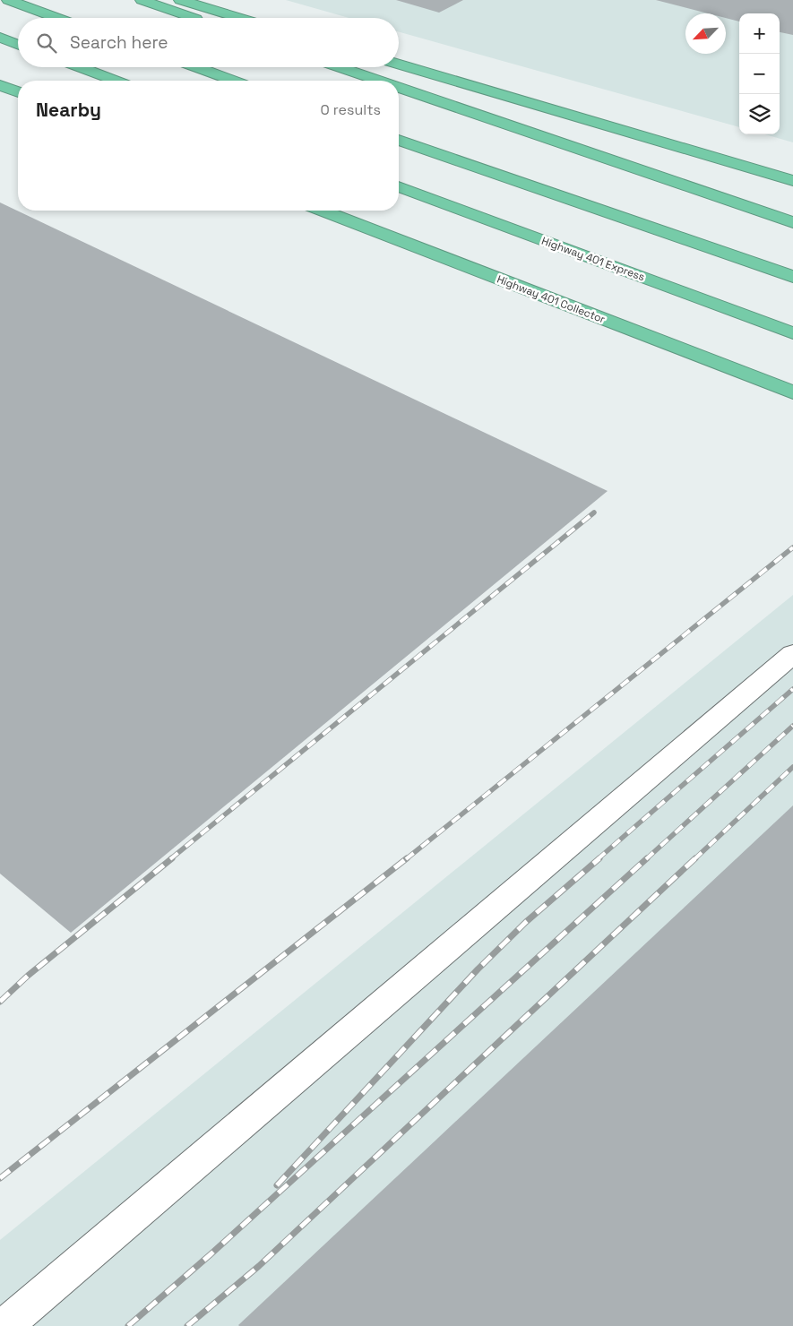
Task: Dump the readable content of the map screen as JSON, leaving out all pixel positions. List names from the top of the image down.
{
  "streets": {
    "highway": ["Highway 401 Express", "Highway 401 Collector"]
  },
  "north": "bottom left",
  "page": {
    "map_buttons": ["+", "−"],
    "search": "Search here",
    "heading": ["Nearby", "0 results"]
  }
}
